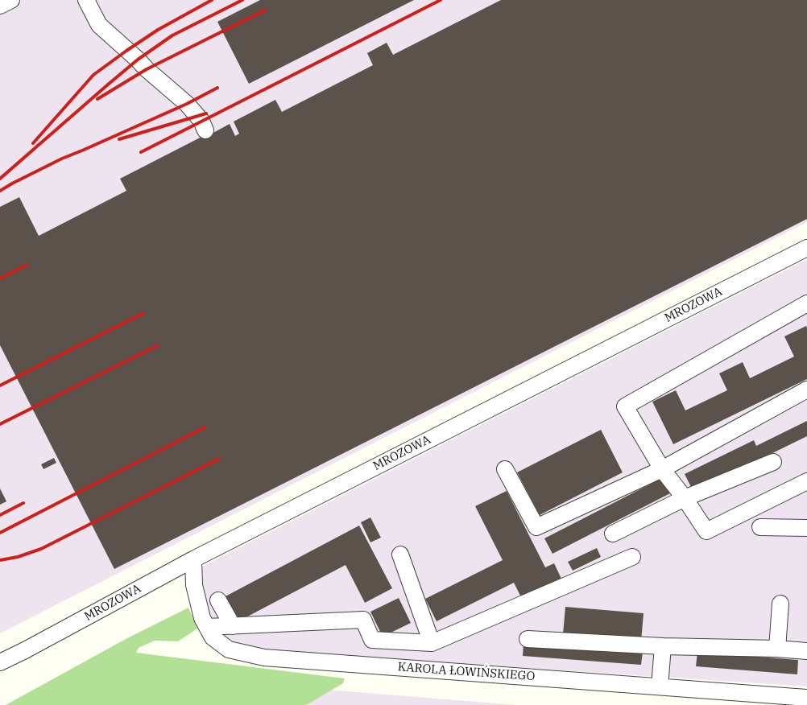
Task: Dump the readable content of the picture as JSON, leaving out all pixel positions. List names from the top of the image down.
{
  "streets": {
    "street": ["MROZOWA", "KAROLA ŁOWIŃSKIEGO"]
  },
  "crossings": [
    ["MROZOWA", "KAROLA ŁOWIŃSKIEGO"]
  ]
}
